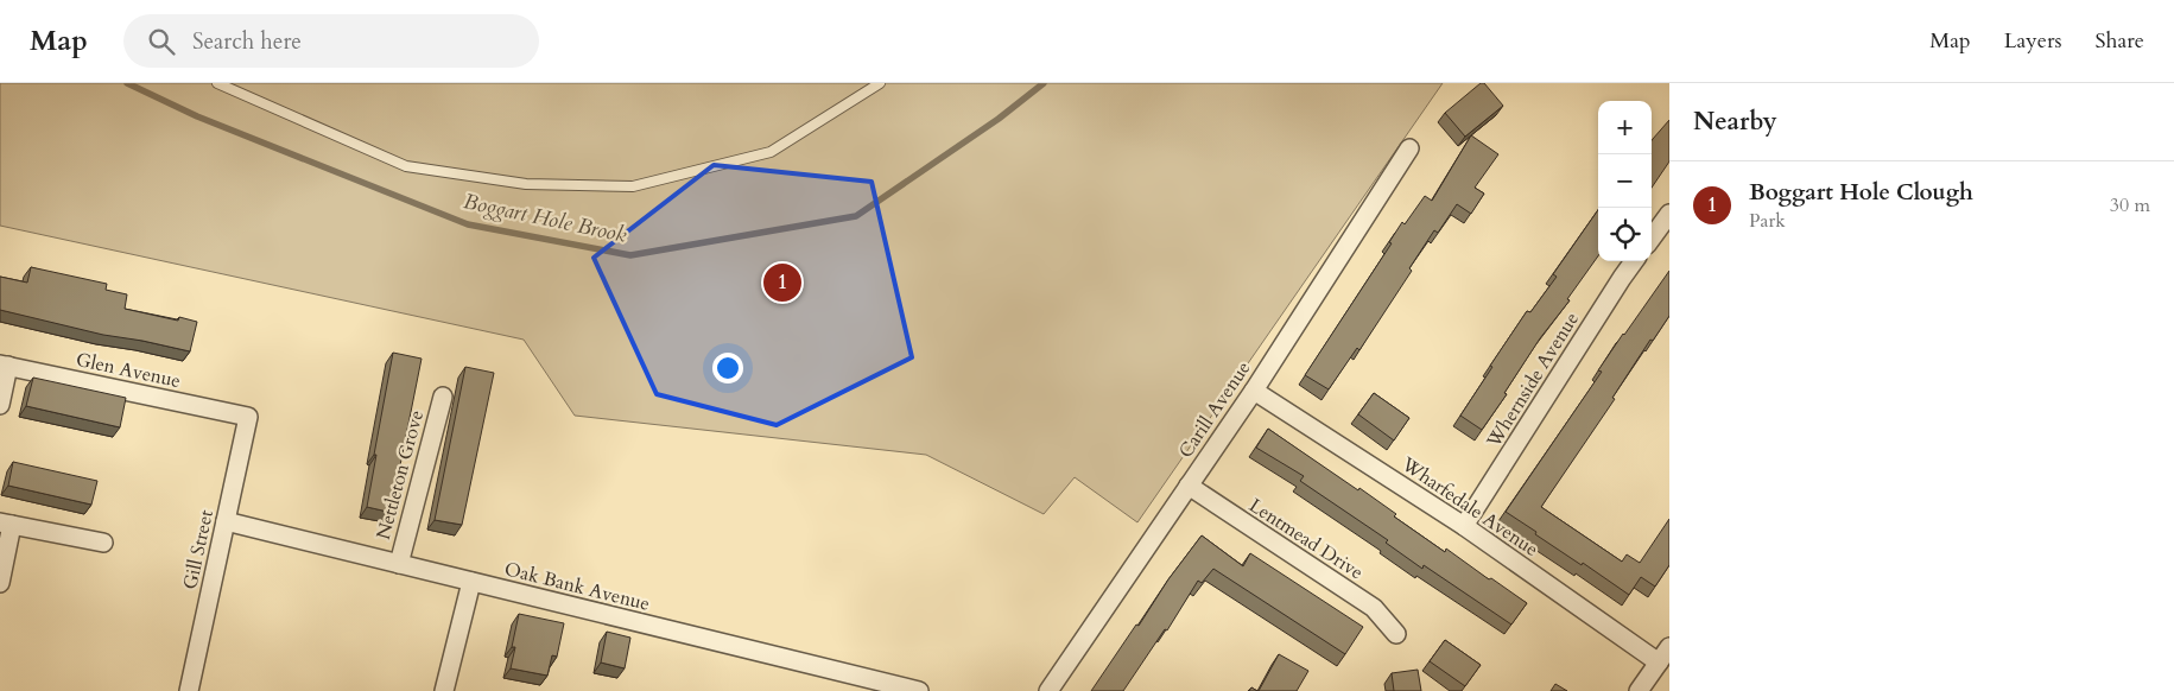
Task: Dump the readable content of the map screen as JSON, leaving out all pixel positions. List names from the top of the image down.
{
  "streets": {
    "street": [
      "Glen Avenue",
      "Whernside Avenue",
      "Carill Avenue",
      "Nettleton Grove",
      "Wharfedale Avenue",
      "Lentmead Drive",
      "Gill Street",
      "Oak Bank Avenue"
    ]
  },
  "crossings": [
    ["Glen Avenue", "Gill Street"],
    ["Whernside Avenue", "Wharfedale Avenue"],
    ["Carill Avenue", "Wharfedale Avenue"],
    ["Carill Avenue", "Lentmead Drive"],
    ["Nettleton Grove", "Oak Bank Avenue"],
    ["Gill Street", "Oak Bank Avenue"]
  ],
  "water": ["Boggart Hole Brook"],
  "page": {
    "header": "Map",
    "search": "Search here",
    "nav": ["Map", "Layers", "Share"],
    "heading": "Nearby",
    "map_buttons": ["+", "−"],
    "list": [
      {
        "mark": "1",
        "name": "Boggart Hole Clough",
        "note": "Park",
        "value": "30 m"
      }
    ],
    "pins": "1"
  }
}
